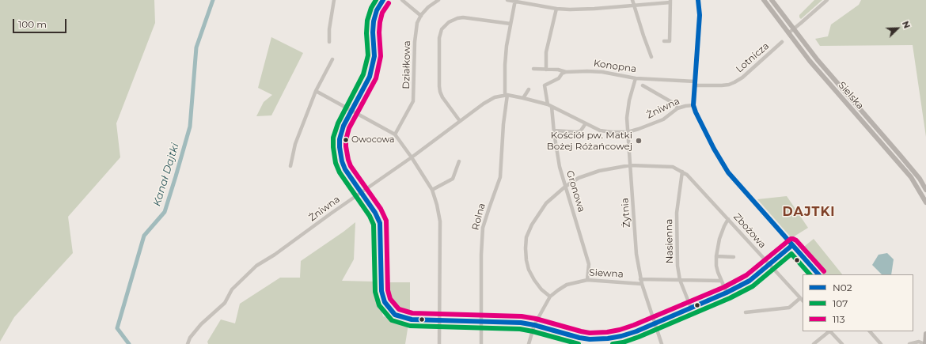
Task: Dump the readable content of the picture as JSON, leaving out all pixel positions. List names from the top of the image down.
{
  "streets": {
    "main road": ["Sielska"],
    "street": [
      "Lotnicza",
      "Działkowa",
      "Konopna",
      "Żniwna",
      "Gronowa",
      "Żytnia",
      "Rolna",
      "Zbożowa",
      "Nasienna",
      "Siewna"
    ]
  },
  "crossings": [
    ["Lotnicza", "Konopna"],
    ["Konopna", "Żytnia"],
    ["Żniwna", "Gronowa"],
    ["Żniwna", "Żytnia"],
    ["Żniwna", "Rolna"],
    ["Gronowa", "Siewna"],
    ["Żytnia", "Siewna"],
    ["Zbożowa", "Nasienna"]
  ],
  "districts": ["DAJTKI"],
  "water": ["Kanał Dajtki"],
  "places": ["Owocowa", "Kościół pw. Matki Bożej Różańcowej"],
  "lines": ["transit line N02", "transit line 107", "transit line 113"],
  "legend": ["N02", "107", "113"],
  "scale_bar": "100 m",
  "north": "top right"
}
